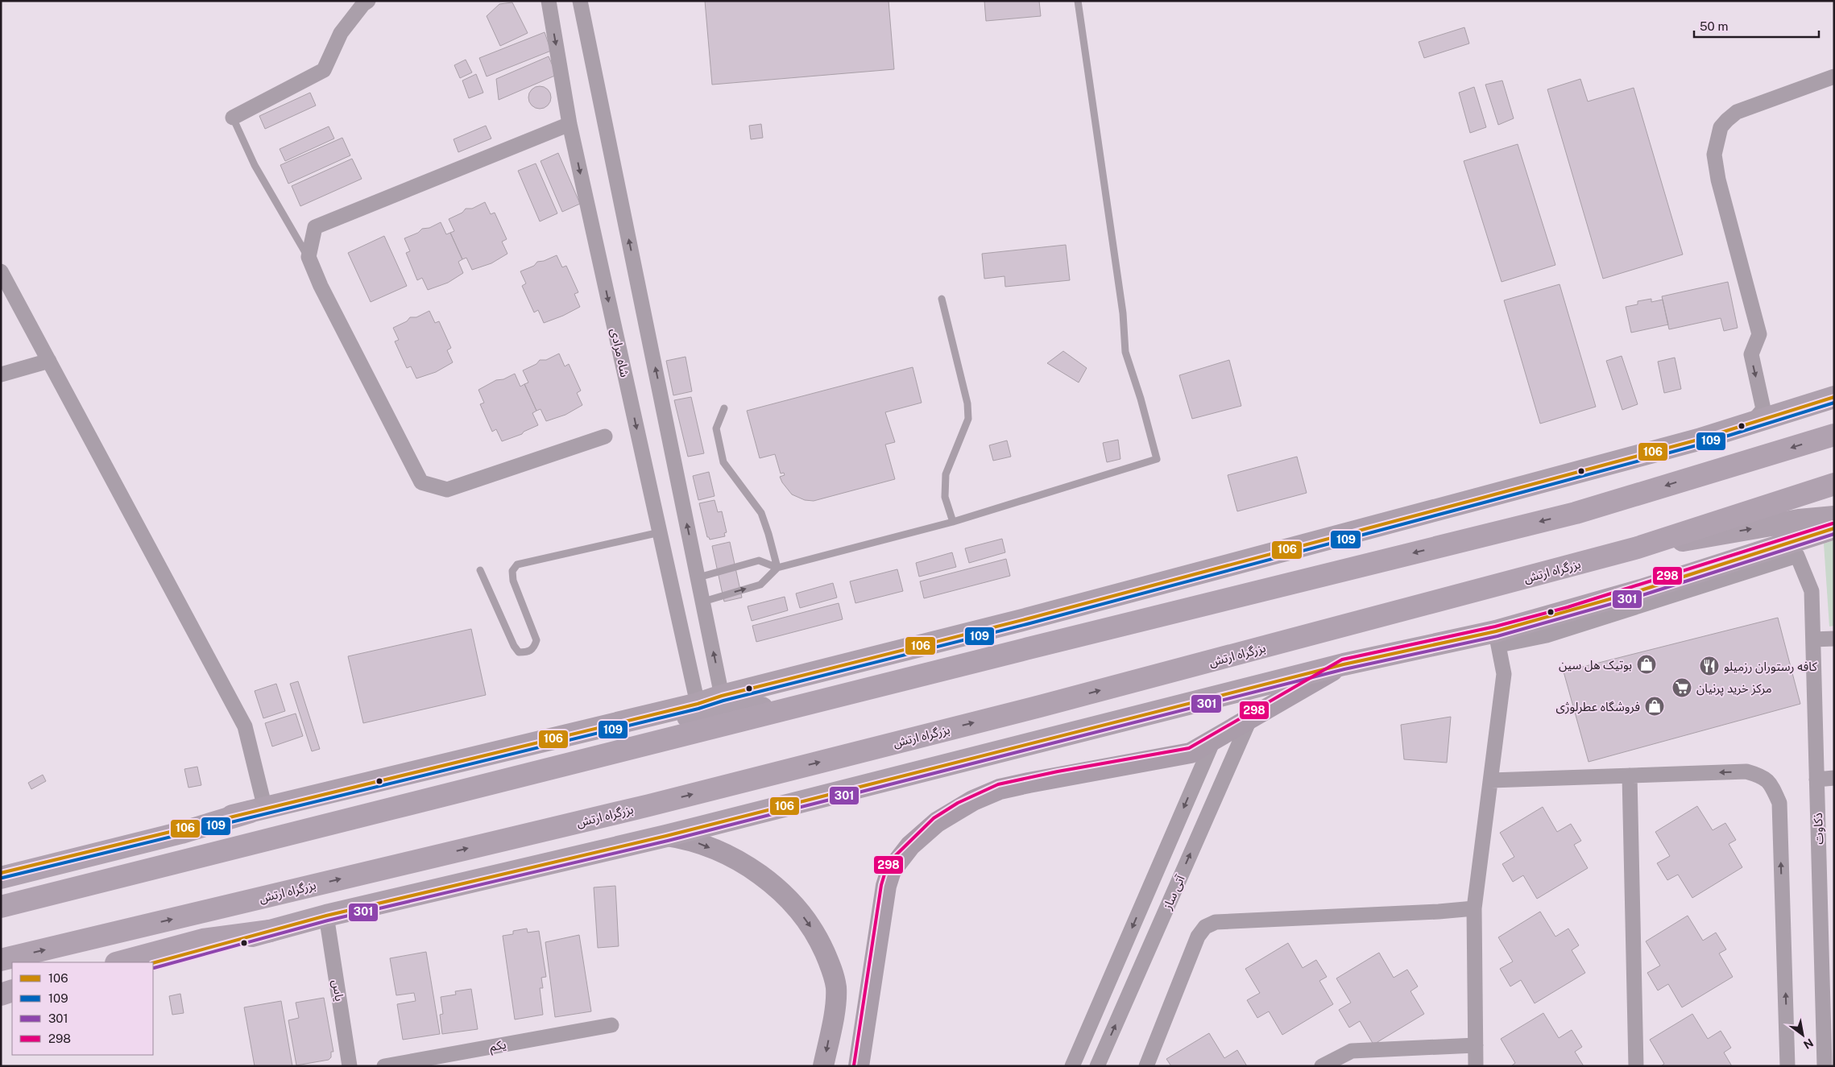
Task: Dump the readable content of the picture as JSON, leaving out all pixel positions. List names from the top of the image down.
{
  "streets": {
    "highway": ["بزرگراه ارتش"],
    "street": [
      "شاه مرادی",
      "ذکاوت",
      "آتی ساز",
      "یاس",
      "یکم"
    ]
  },
  "places": {
    "shop": ["بوتیک هل سین", "فروشگاه عطرلوژی"],
    "restaurant": ["کافه رستوران رزمیلو"],
    "supermarket": ["مرکز خرید پرنیان"]
  },
  "lines": [
    "transit line 106",
    "transit line 109",
    "transit line 298",
    "transit line 301"
  ],
  "legend": [
    "106",
    "109",
    "301",
    "298"
  ],
  "scale_bar": "50 m",
  "north": "bottom right"
}
